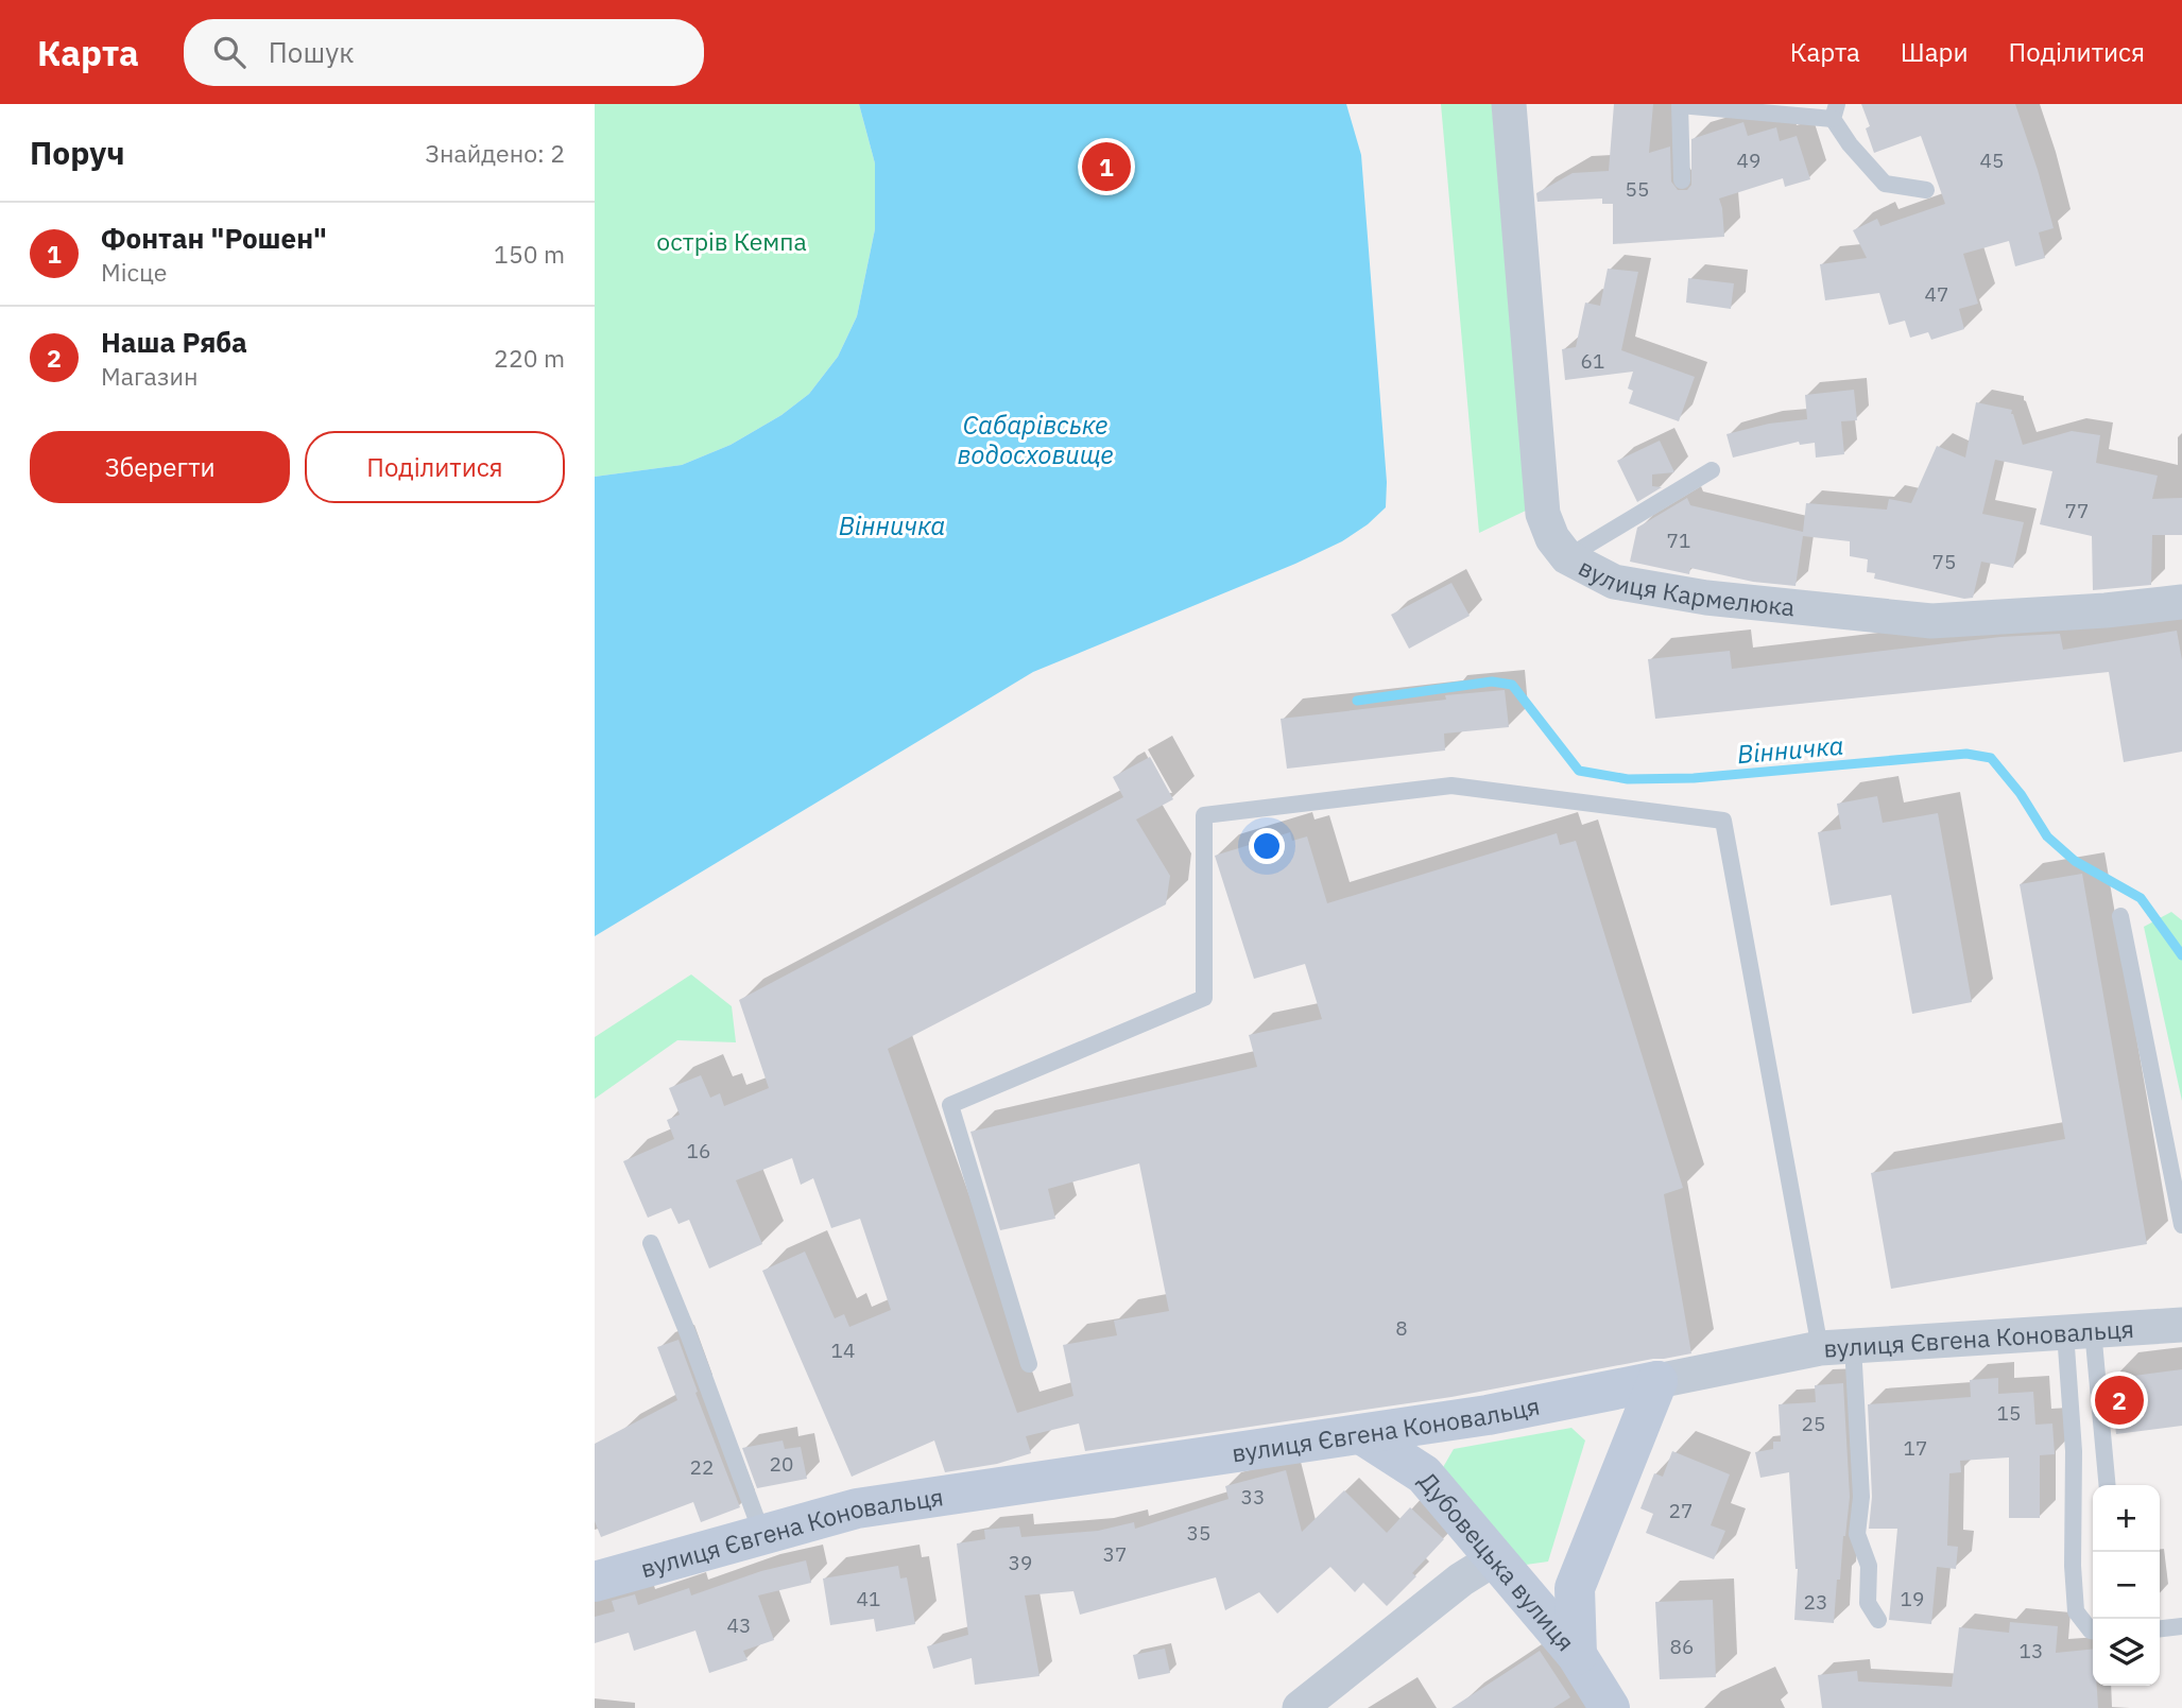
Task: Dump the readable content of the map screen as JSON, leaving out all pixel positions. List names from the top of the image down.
{
  "streets": {
    "street": ["вулиця Кармелюка", "вулиця Євгена Коновальця", "Дубовецька вулиця"]
  },
  "crossings": [
    ["вулиця Євгена Коновальця", "Дубовецька вулиця"]
  ],
  "water": ["Сабарівське водосховище", "Вінничка"],
  "parks": ["острів Кемпа"],
  "house_numbers": [
    "49",
    "45",
    "55",
    "47",
    "61",
    "77",
    "71",
    "75",
    "16",
    "8",
    "14",
    "15",
    "25",
    "17",
    "20",
    "22",
    "33",
    "27",
    "35",
    "37",
    "39",
    "41",
    "19",
    "23",
    "43",
    "86",
    "13"
  ],
  "page": {
    "header": "Карта",
    "search": "Пошук",
    "nav": ["Карта", "Шари", "Поділитися"],
    "heading": ["Поруч", "Знайдено: 2"],
    "pins": ["1", "2"],
    "list": [
      {
        "mark": "1",
        "name": "Фонтан \"Рошен\"",
        "note": "Місце",
        "value": "150 m"
      },
      {
        "mark": "2",
        "name": "Наша Ряба",
        "note": "Магазин",
        "value": "220 m"
      }
    ],
    "buttons": ["Зберегти", "Поділитися"],
    "map_buttons": ["+", "−"]
  }
}
